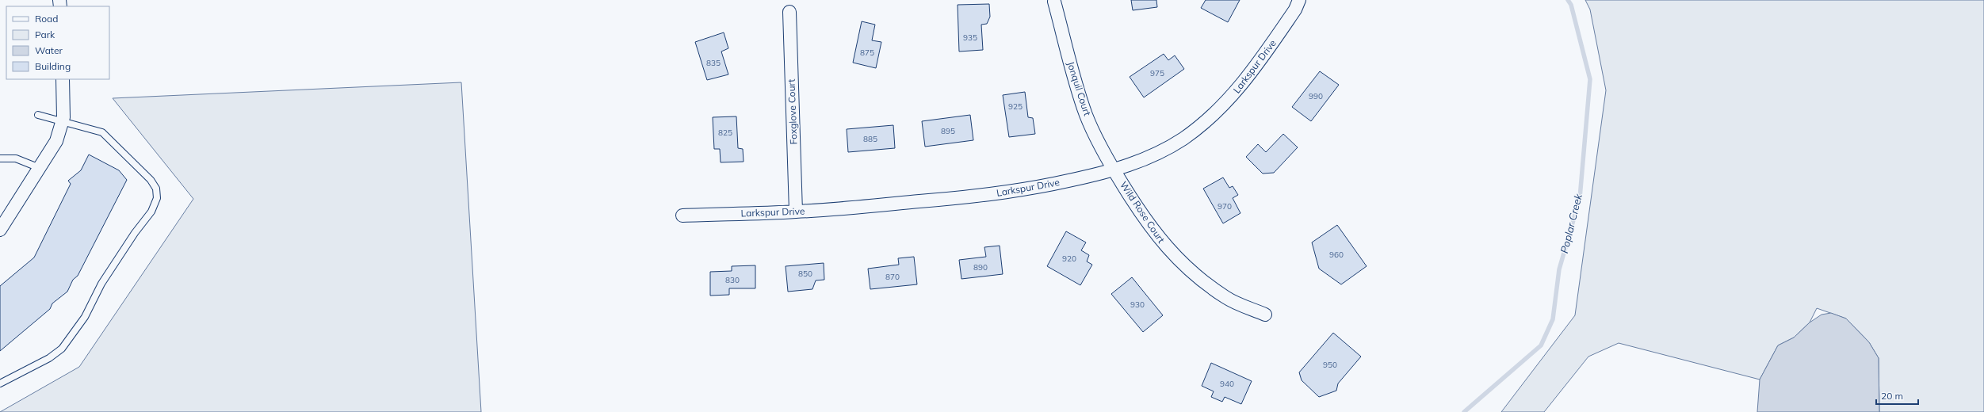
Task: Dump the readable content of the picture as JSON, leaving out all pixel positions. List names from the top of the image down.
{
  "streets": {
    "street": [
      "Larkspur Drive",
      "Jonquil Court",
      "Foxglove Court",
      "Wild Rose Court"
    ]
  },
  "crossings": [
    ["Larkspur Drive", "Jonquil Court"],
    ["Larkspur Drive", "Foxglove Court"],
    ["Larkspur Drive", "Wild Rose Court"],
    ["Jonquil Court", "Wild Rose Court"]
  ],
  "water": ["Poplar Creek"],
  "house_numbers": [
    "935",
    "875",
    "835",
    "975",
    "990",
    "925",
    "895",
    "825",
    "885",
    "970",
    "960",
    "920",
    "890",
    "850",
    "870",
    "830",
    "930",
    "950",
    "940"
  ],
  "legend": [
    "Road",
    "Park",
    "Water",
    "Building"
  ],
  "scale_bar": "20 m"
}
